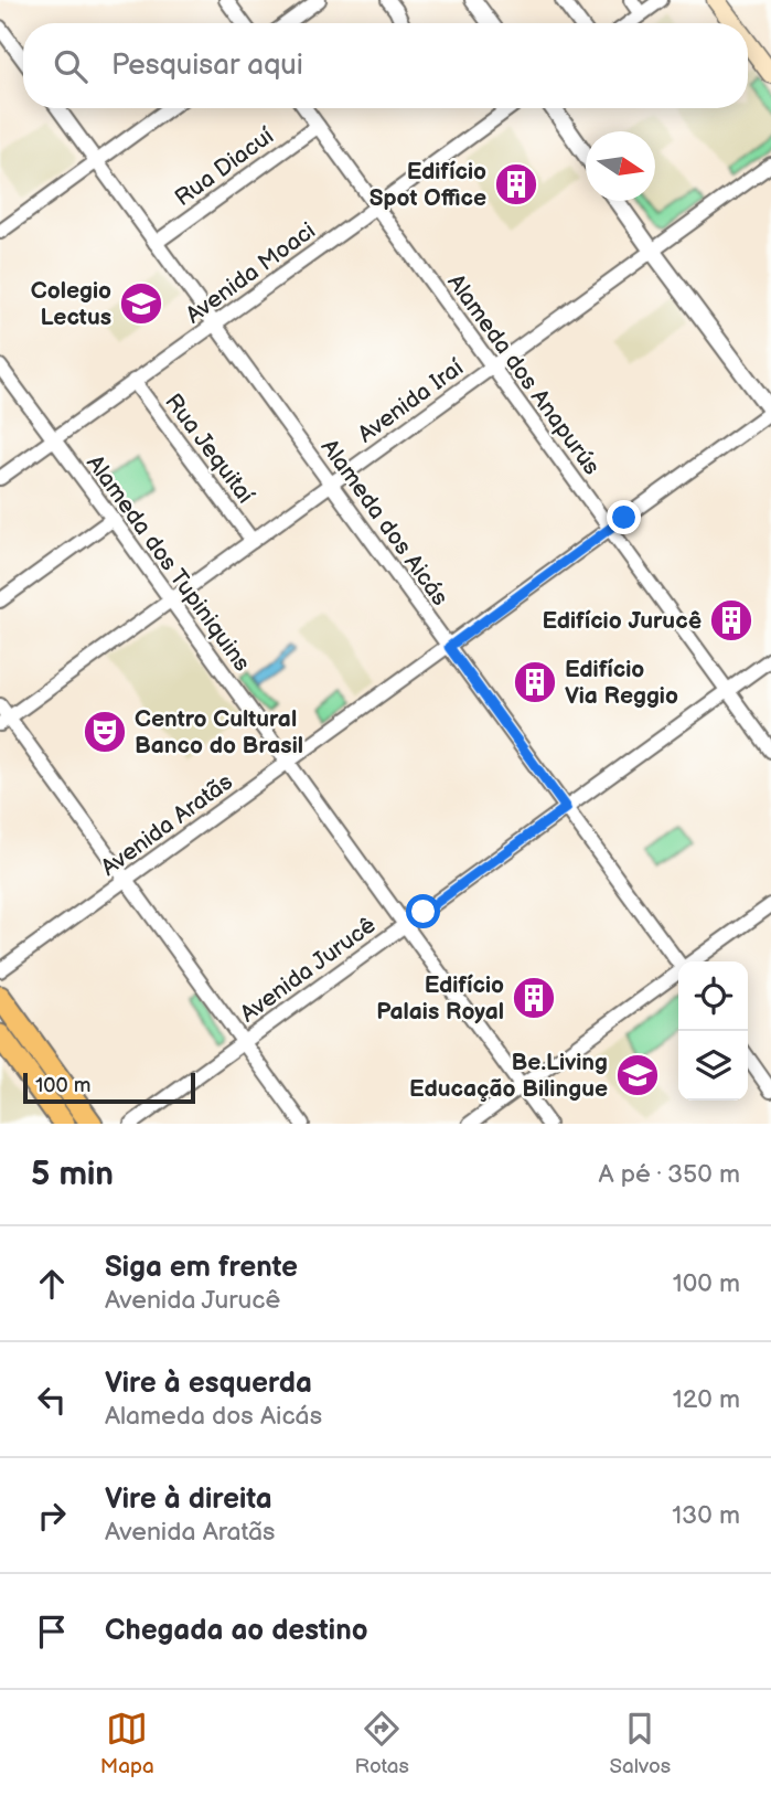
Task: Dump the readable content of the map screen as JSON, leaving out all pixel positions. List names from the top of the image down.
{
  "streets": {
    "street": [
      "Rua Diacuí",
      "Avenida Moaci",
      "Alameda dos Anapurús",
      "Avenida Iraí",
      "Rua Jequitaí",
      "Alameda dos Aicás",
      "Alameda dos Tupiniquins",
      "Avenida Aratãs",
      "Avenida Jurucê"
    ]
  },
  "crossings": [
    ["Rua Diacuí", "Alameda dos Anapurús"],
    ["Rua Diacuí", "Alameda dos Aicás"],
    ["Avenida Moaci", "Alameda dos Anapurús"],
    ["Avenida Moaci", "Rua Jequitaí"],
    ["Avenida Moaci", "Alameda dos Aicás"],
    ["Avenida Moaci", "Alameda dos Tupiniquins"],
    ["Alameda dos Anapurús", "Avenida Iraí"],
    ["Alameda dos Anapurús", "Avenida Aratãs"],
    ["Alameda dos Anapurús", "Avenida Jurucê"],
    ["Avenida Iraí", "Rua Jequitaí"],
    ["Avenida Iraí", "Alameda dos Aicás"],
    ["Avenida Iraí", "Alameda dos Tupiniquins"],
    ["Alameda dos Aicás", "Avenida Aratãs"],
    ["Alameda dos Aicás", "Avenida Jurucê"],
    ["Alameda dos Tupiniquins", "Avenida Aratãs"],
    ["Alameda dos Tupiniquins", "Avenida Jurucê"]
  ],
  "places": {
    "building": [
      "Edifício Spot Office",
      "Edifício Jurucê",
      "Edifício Via Reggio",
      "Edifício Palais Royal"
    ],
    "school or university": ["Colegio Lectus", "Be.Living Educação Bilingue"],
    "theatre": ["Centro Cultural Banco do Brasil"]
  },
  "scale_bar": "100 m",
  "north": "right",
  "page": {
    "search": "Pesquisar aqui",
    "scale": "100 m",
    "heading": ["5 min", "A pé · 350 m"],
    "list": [
      ["Siga em frente", "Avenida Jurucê", "100 m"],
      ["Vire à esquerda", "Alameda dos Aicás", "120 m"],
      ["Vire à direita", "Avenida Aratãs", "130 m"],
      "Chegada ao destino"
    ],
    "nav": ["Mapa", "Rotas", "Salvos"]
  }
}
